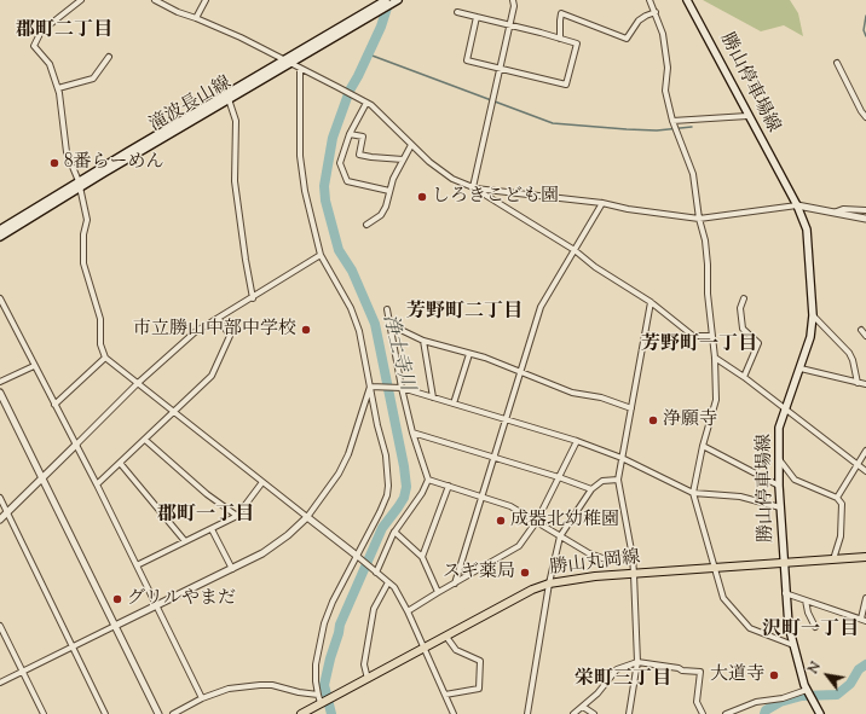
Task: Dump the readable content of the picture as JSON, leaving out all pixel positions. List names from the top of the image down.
{
  "streets": {
    "main road": ["勝山停車場線", "滝波長山線", "勝山丸岡線"]
  },
  "crossings": [
    ["勝山停車場線", "勝山丸岡線"]
  ],
  "districts": [
    "郡町二丁目",
    "芳野町二丁目",
    "芳野町一丁目",
    "郡町一丁目",
    "沢町一丁目",
    "栄町三丁目"
  ],
  "water": ["浄土寺川"],
  "places": [
    "8番らーめん",
    "しろきこども園",
    "市立勝山中部中学校",
    "浄願寺",
    "成器北幼稚園",
    "スギ薬局",
    "グリルやまだ",
    "大道寺"
  ],
  "north": "top left"
}
